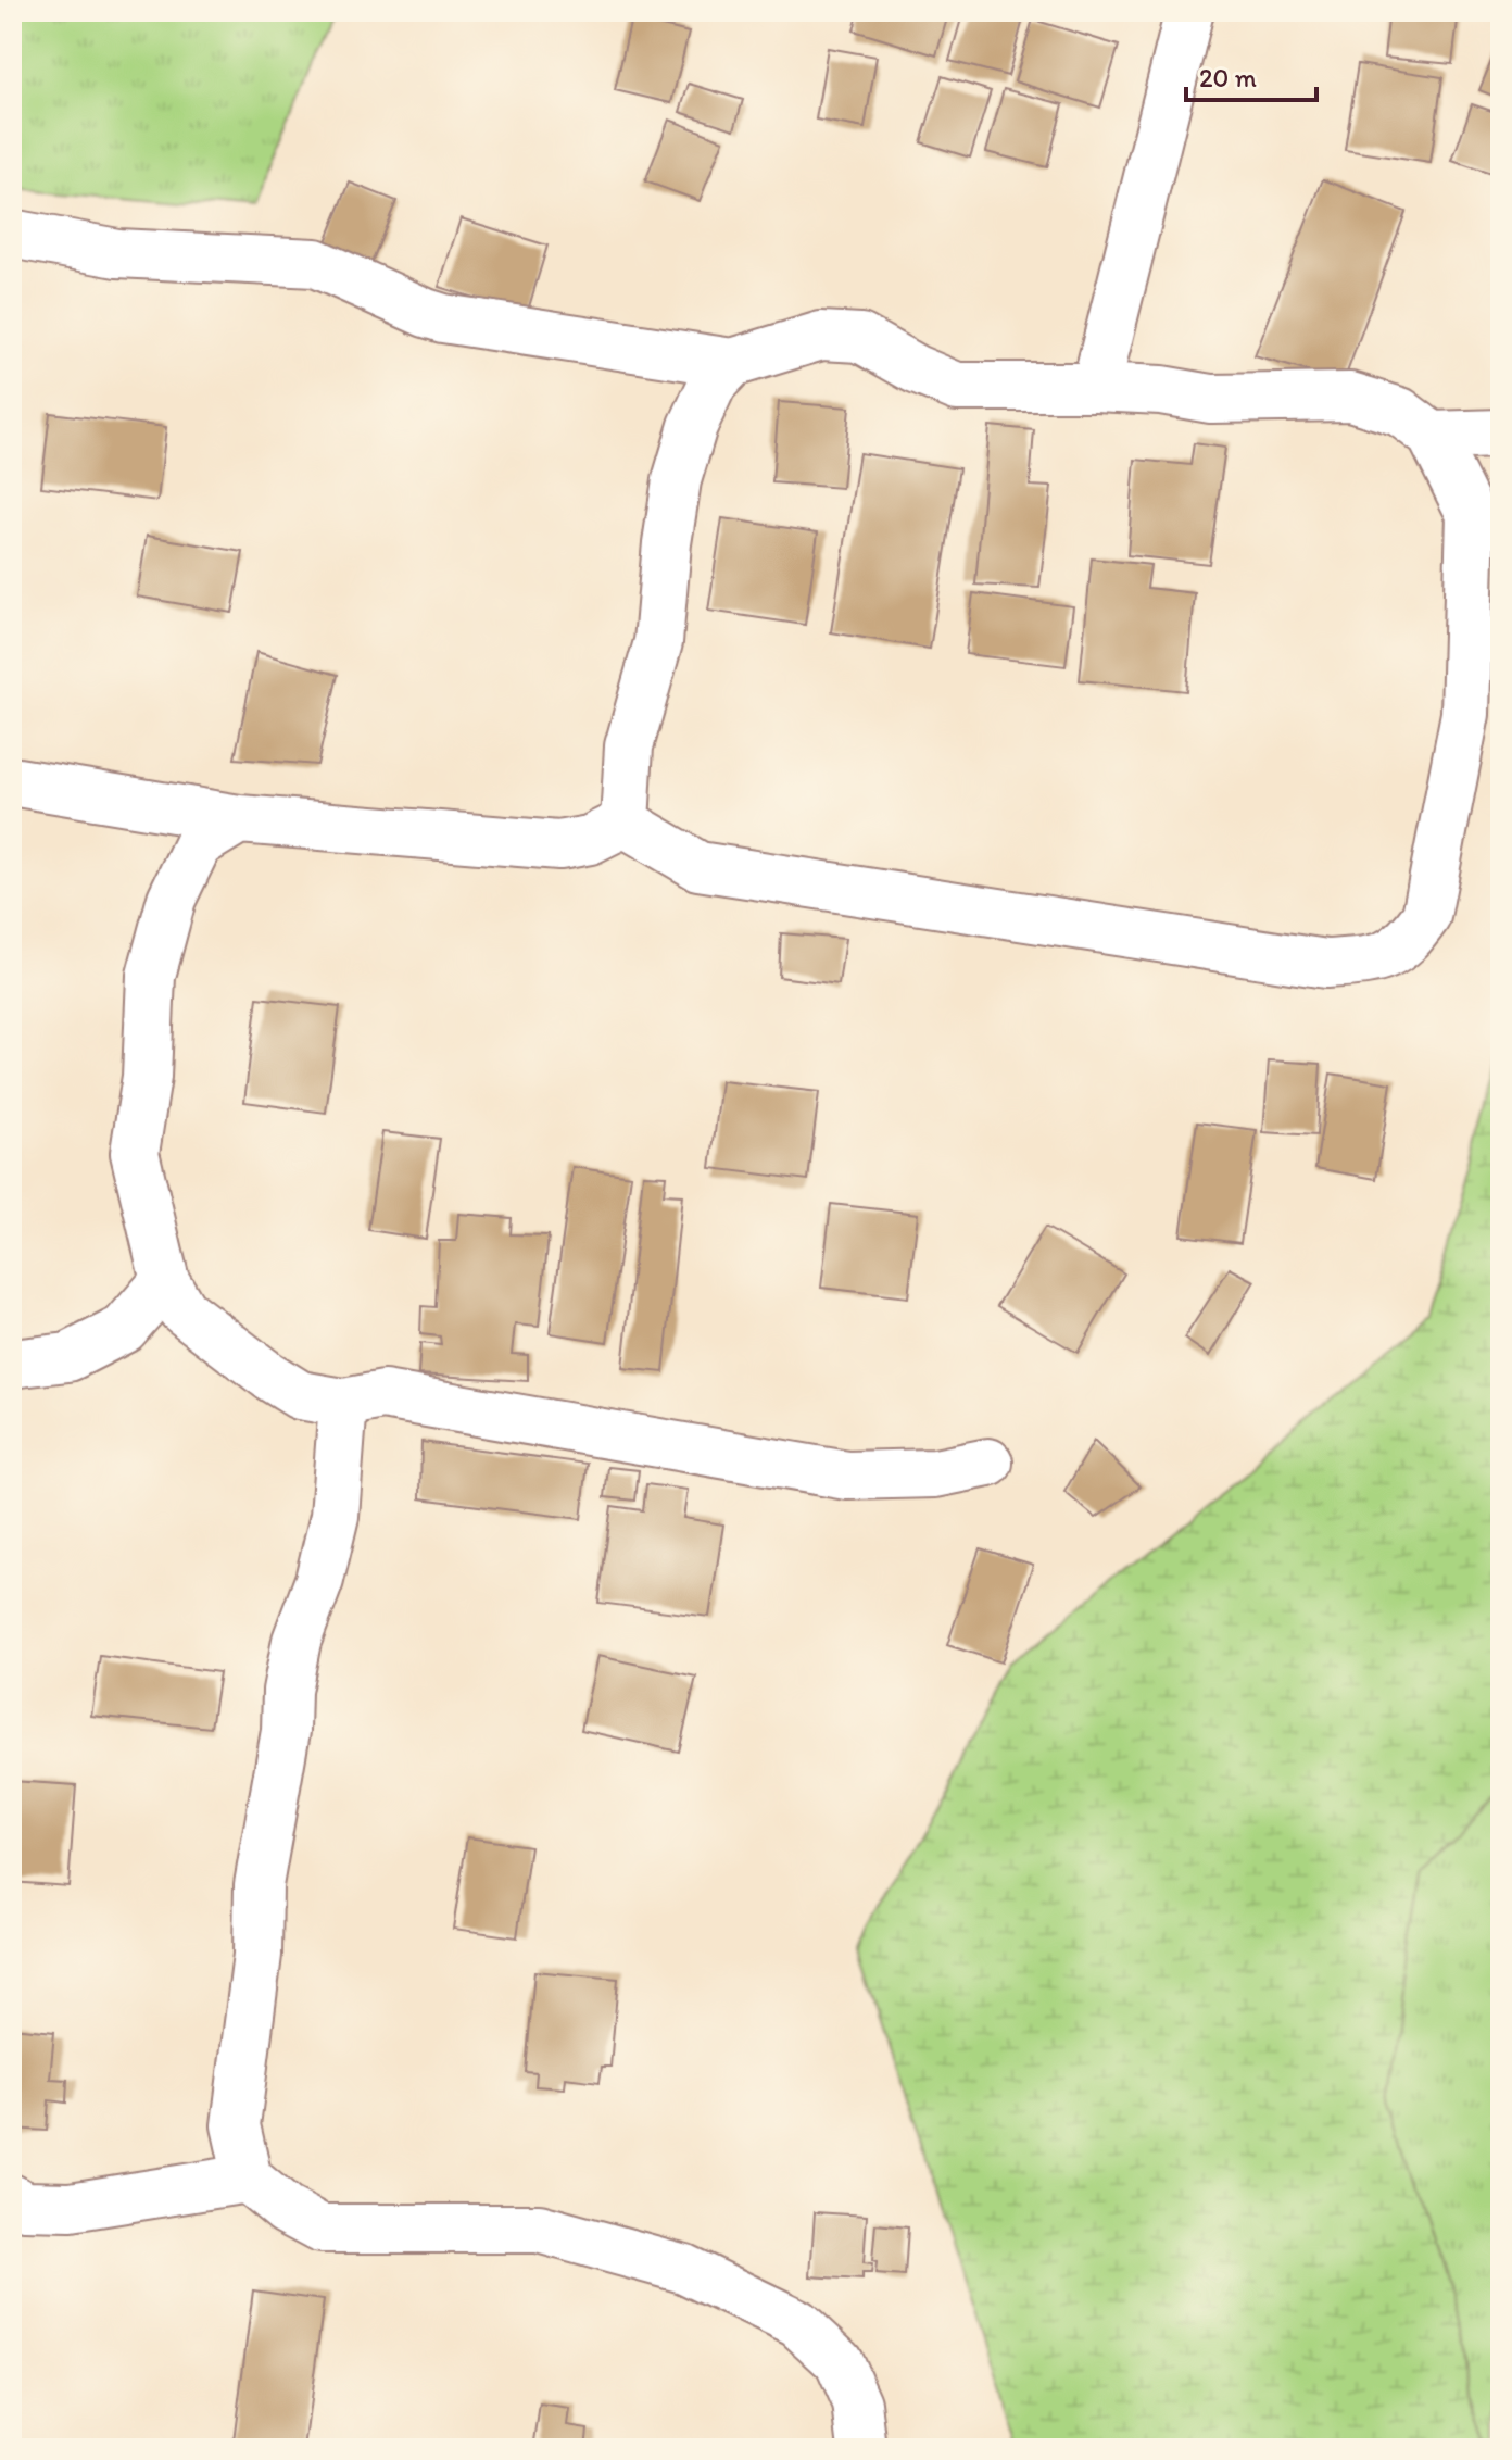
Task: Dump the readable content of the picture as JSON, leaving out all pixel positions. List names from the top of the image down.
{
  "scale_bar": "20 m"
}
